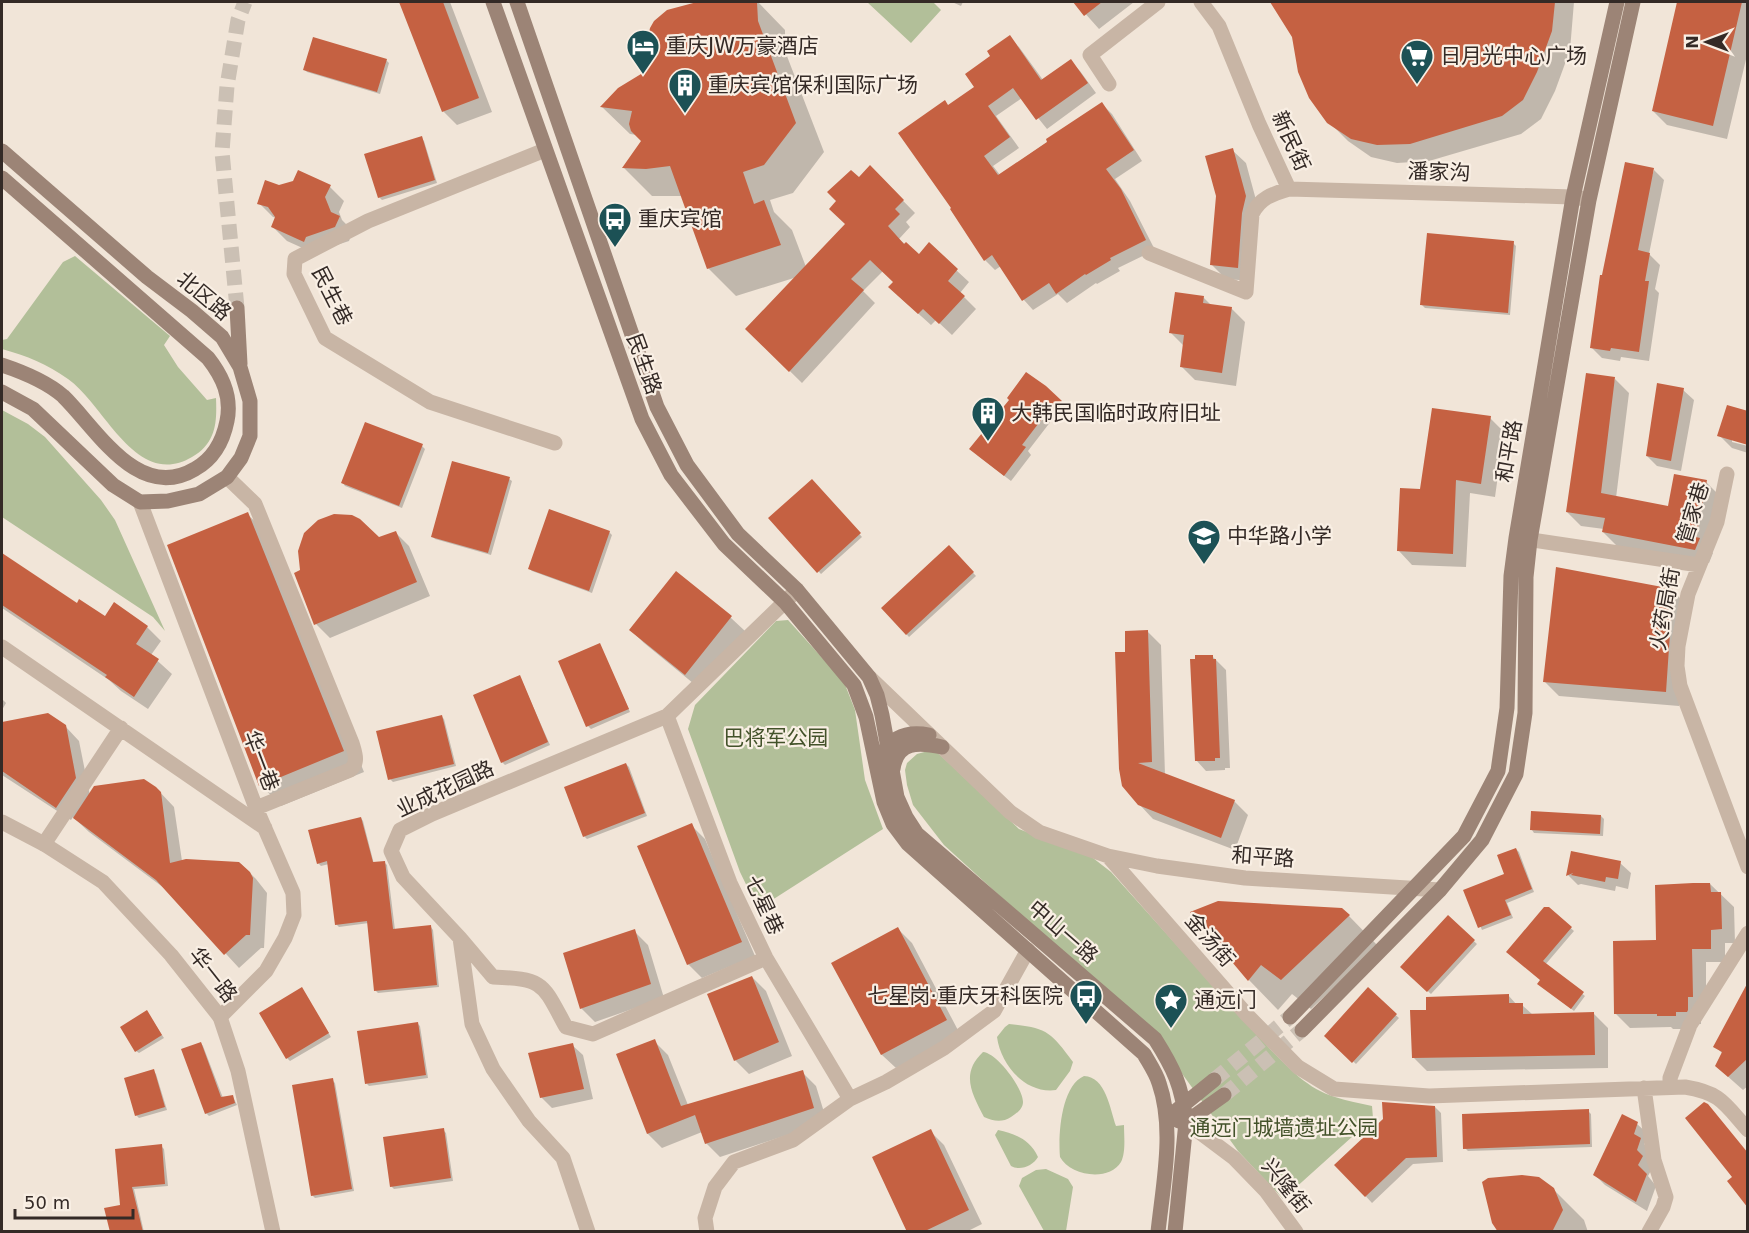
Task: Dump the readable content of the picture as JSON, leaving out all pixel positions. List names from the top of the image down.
{
  "streets": {
    "main road": [
      "北区路",
      "民生路",
      "和平路",
      "中山一路"
    ],
    "street": [
      "新民街",
      "潘家沟",
      "民生巷",
      "管家巷",
      "火药局街",
      "华一巷",
      "业成花园路",
      "七星巷",
      "金汤街",
      "华一路",
      "兴隆街"
    ]
  },
  "crossings": [
    ["新民街", "潘家沟"],
    ["潘家沟", "和平路"],
    ["北区路", "华一巷"],
    ["民生巷", "民生路"],
    ["民生路", "业成花园路"],
    ["民生路", "中山一路"],
    ["民生路", "金汤街"],
    ["和平路", "火药局街"],
    ["和平路", "金汤街"],
    ["管家巷", "火药局街"],
    ["华一巷", "华一路"],
    ["业成花园路", "七星巷"],
    ["中山一路", "兴隆街"]
  ],
  "parks": ["巴将军公园", "通远门城墙遗址公园"],
  "places": {
    "hotel": ["重庆JW万豪酒店"],
    "supermarket": ["日月光中心广场"],
    "building": ["重庆宾馆保利国际广场", "大韩民国临时政府旧址"],
    "bus stop": ["重庆宾馆", "七星岗‧重庆牙科医院"],
    "school or university": ["中华路小学"],
    "place": ["通远门"]
  },
  "scale_bar": "50 m",
  "north": "left"
}
